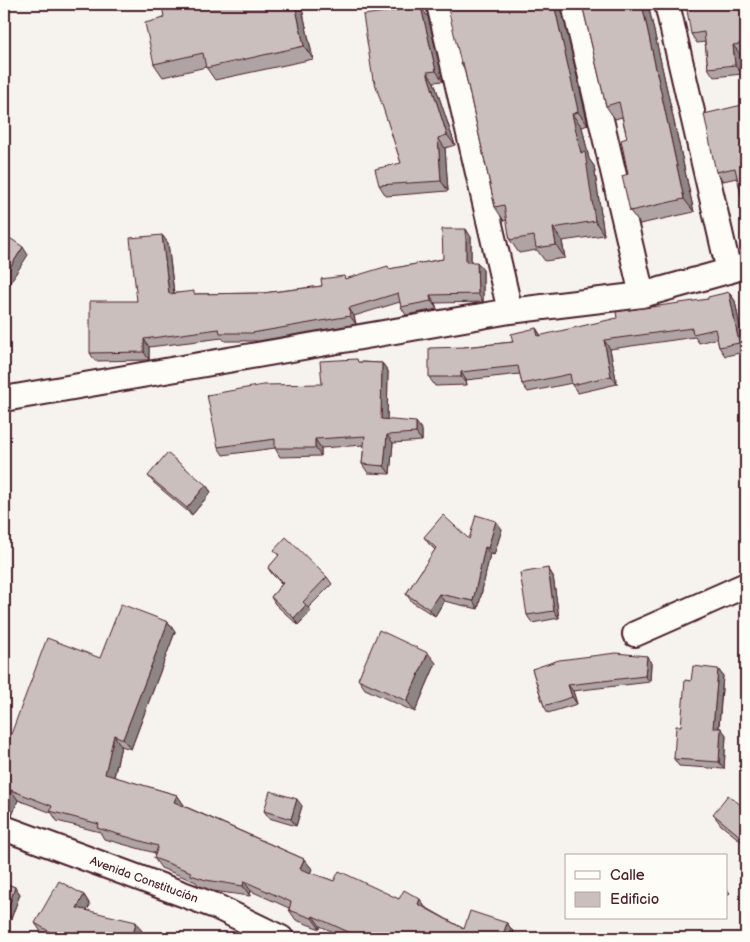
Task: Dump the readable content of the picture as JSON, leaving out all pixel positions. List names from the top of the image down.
{
  "streets": {
    "street": ["Avenida Constitución"]
  },
  "legend": ["Calle", "Edificio"]
}
